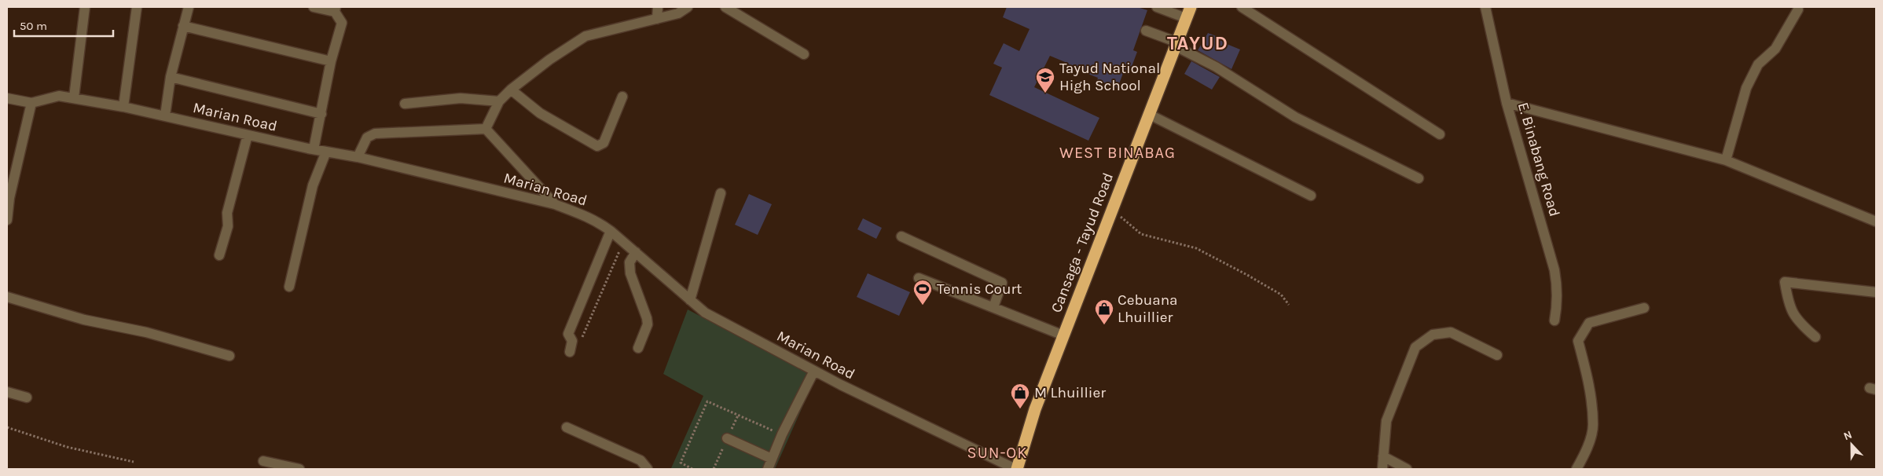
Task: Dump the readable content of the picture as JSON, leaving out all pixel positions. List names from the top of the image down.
{
  "streets": {
    "highway": ["Cansaga - Tayud Road"],
    "street": ["Marian Road", "E. Binabang Road"]
  },
  "crossings": [
    ["Marian Road", "Cansaga - Tayud Road"]
  ],
  "districts": ["TAYUD", "WEST BINABAG", "SUN-OK"],
  "places": {
    "school or university": ["Tayud National High School"],
    "sports": ["Tennis Court"],
    "shop": ["Cebuana Lhuillier", "M Lhuillier"]
  },
  "scale_bar": "50 m",
  "north": "top"
}
